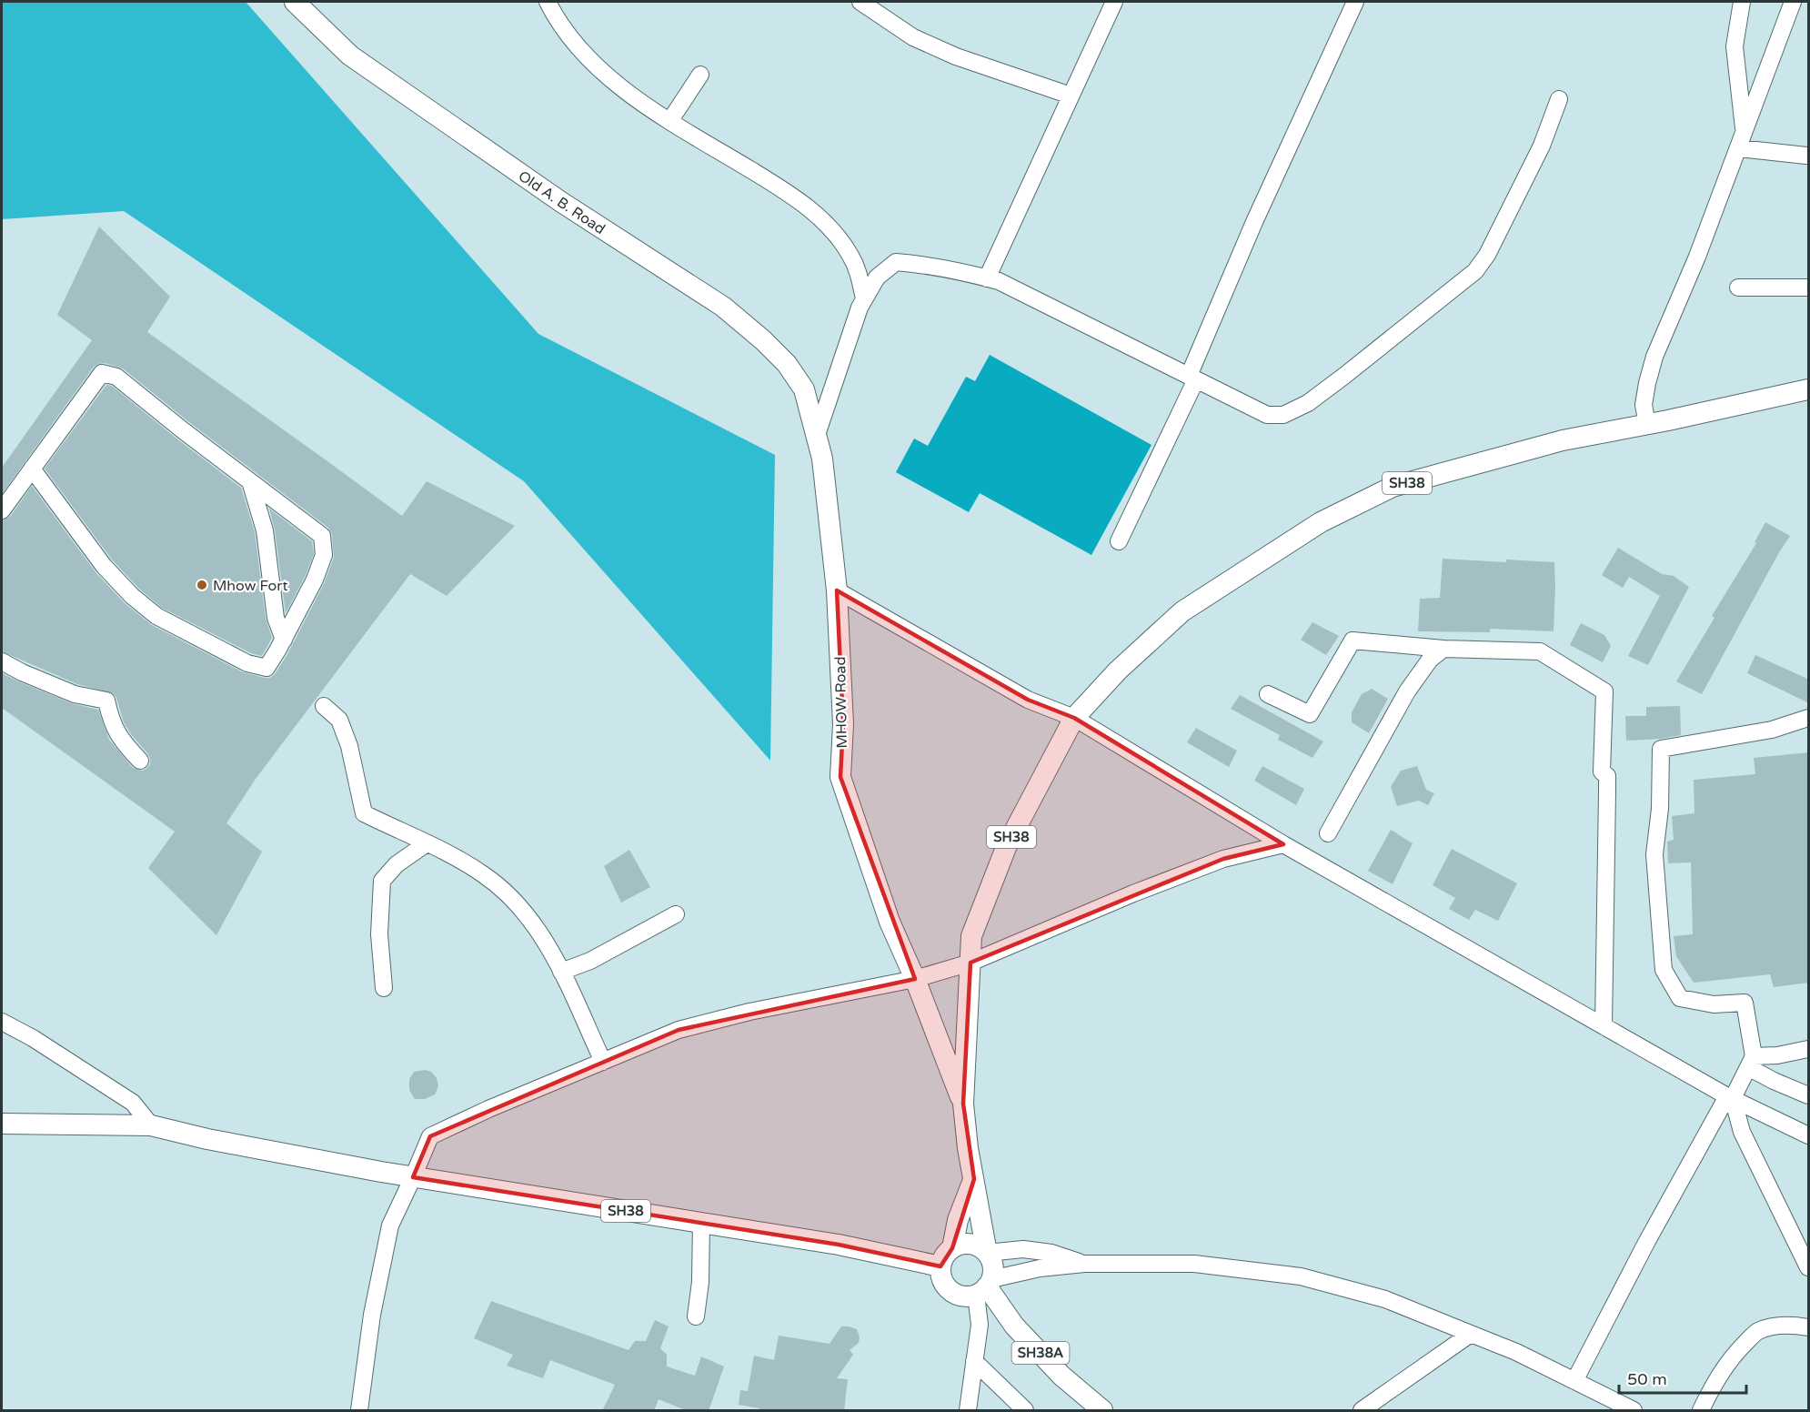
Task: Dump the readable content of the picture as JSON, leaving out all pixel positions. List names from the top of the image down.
{
  "streets": {
    "main road": [
      "Old A. B. Road",
      "SH38",
      "MHOW Road",
      "SH38A"
    ]
  },
  "crossings": [
    ["Old A. B. Road", "MHOW Road"],
    ["SH38", "MHOW Road"],
    ["SH38", "SH38A"]
  ],
  "places": ["Mhow Fort"],
  "scale_bar": "50 m"
}
